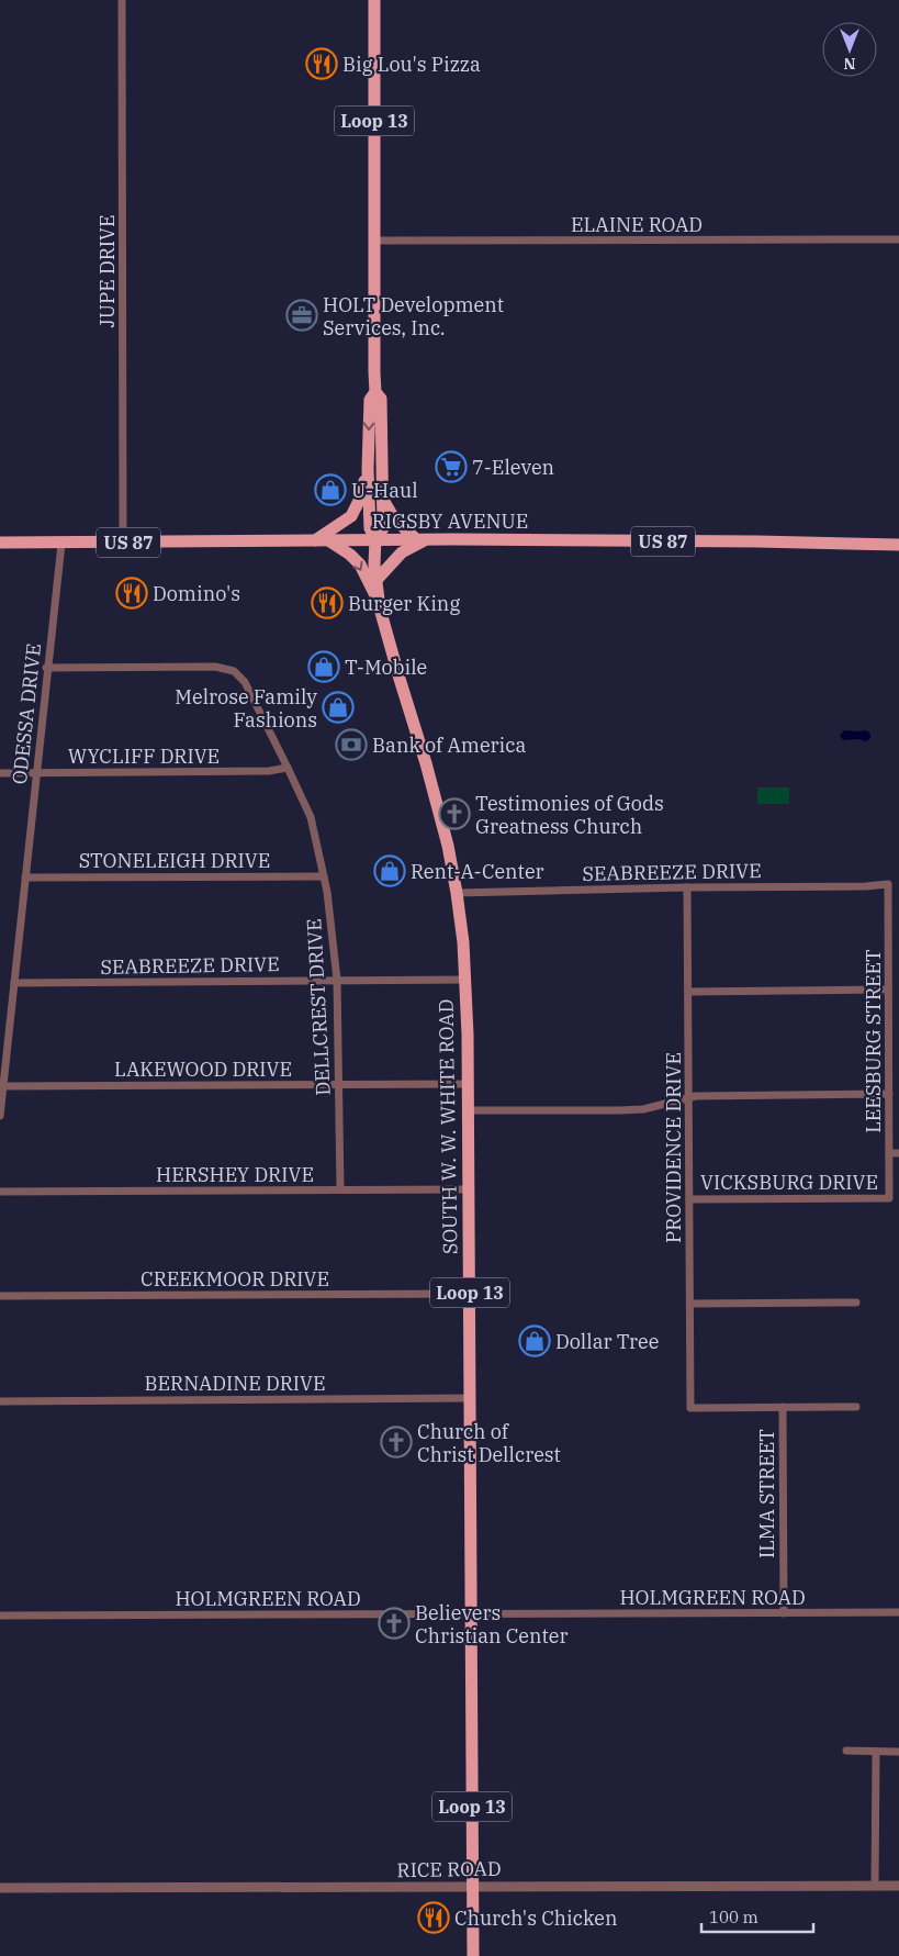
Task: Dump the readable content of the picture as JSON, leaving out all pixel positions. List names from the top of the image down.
{
  "streets": {
    "main road": [
      "Loop 13",
      "RIGSBY AVENUE",
      "US 87",
      "SOUTH W. W. WHITE ROAD"
    ],
    "street": [
      "ELAINE ROAD",
      "JUPE DRIVE",
      "ODESSA DRIVE",
      "WYCLIFF DRIVE",
      "STONELEIGH DRIVE",
      "SEABREEZE DRIVE",
      "DELLCREST DRIVE",
      "LEESBURG STREET",
      "LAKEWOOD DRIVE",
      "PROVIDENCE DRIVE",
      "HERSHEY DRIVE",
      "VICKSBURG DRIVE",
      "CREEKMOOR DRIVE",
      "BERNADINE DRIVE",
      "ILMA STREET",
      "HOLMGREEN ROAD",
      "RICE ROAD"
    ]
  },
  "crossings": [
    ["ELAINE ROAD", "SOUTH W. W. WHITE ROAD"],
    ["JUPE DRIVE", "RIGSBY AVENUE"],
    ["RIGSBY AVENUE", "ODESSA DRIVE"],
    ["RIGSBY AVENUE", "SOUTH W. W. WHITE ROAD"],
    ["ODESSA DRIVE", "WYCLIFF DRIVE"],
    ["ODESSA DRIVE", "STONELEIGH DRIVE"],
    ["ODESSA DRIVE", "SEABREEZE DRIVE"],
    ["ODESSA DRIVE", "DELLCREST DRIVE"],
    ["ODESSA DRIVE", "LAKEWOOD DRIVE"],
    ["WYCLIFF DRIVE", "DELLCREST DRIVE"],
    ["STONELEIGH DRIVE", "DELLCREST DRIVE"],
    ["SEABREEZE DRIVE", "DELLCREST DRIVE"],
    ["SEABREEZE DRIVE", "LEESBURG STREET"],
    ["SEABREEZE DRIVE", "SOUTH W. W. WHITE ROAD"],
    ["SEABREEZE DRIVE", "PROVIDENCE DRIVE"],
    ["DELLCREST DRIVE", "LAKEWOOD DRIVE"],
    ["DELLCREST DRIVE", "HERSHEY DRIVE"],
    ["LEESBURG STREET", "VICKSBURG DRIVE"],
    ["LAKEWOOD DRIVE", "SOUTH W. W. WHITE ROAD"],
    ["SOUTH W. W. WHITE ROAD", "HERSHEY DRIVE"],
    ["SOUTH W. W. WHITE ROAD", "CREEKMOOR DRIVE"],
    ["SOUTH W. W. WHITE ROAD", "BERNADINE DRIVE"],
    ["SOUTH W. W. WHITE ROAD", "HOLMGREEN ROAD"],
    ["SOUTH W. W. WHITE ROAD", "RICE ROAD"],
    ["PROVIDENCE DRIVE", "VICKSBURG DRIVE"],
    ["PROVIDENCE DRIVE", "ILMA STREET"],
    ["ILMA STREET", "HOLMGREEN ROAD"]
  ],
  "places": {
    "restaurant": [
      "Big Lou's Pizza",
      "Domino's",
      "Burger King",
      "Church's Chicken"
    ],
    "office": ["HOLT Development Services, Inc."],
    "supermarket": ["7-Eleven"],
    "shop": [
      "U-Haul",
      "T-Mobile",
      "Melrose Family Fashions",
      "Rent-A-Center",
      "Dollar Tree"
    ],
    "bank": ["Bank of America"],
    "church": ["Testimonies of Gods Greatness Church", "Church of Christ Dellcrest", "Believers Christian Center"]
  },
  "scale_bar": "100 m",
  "north": "bottom"
}
